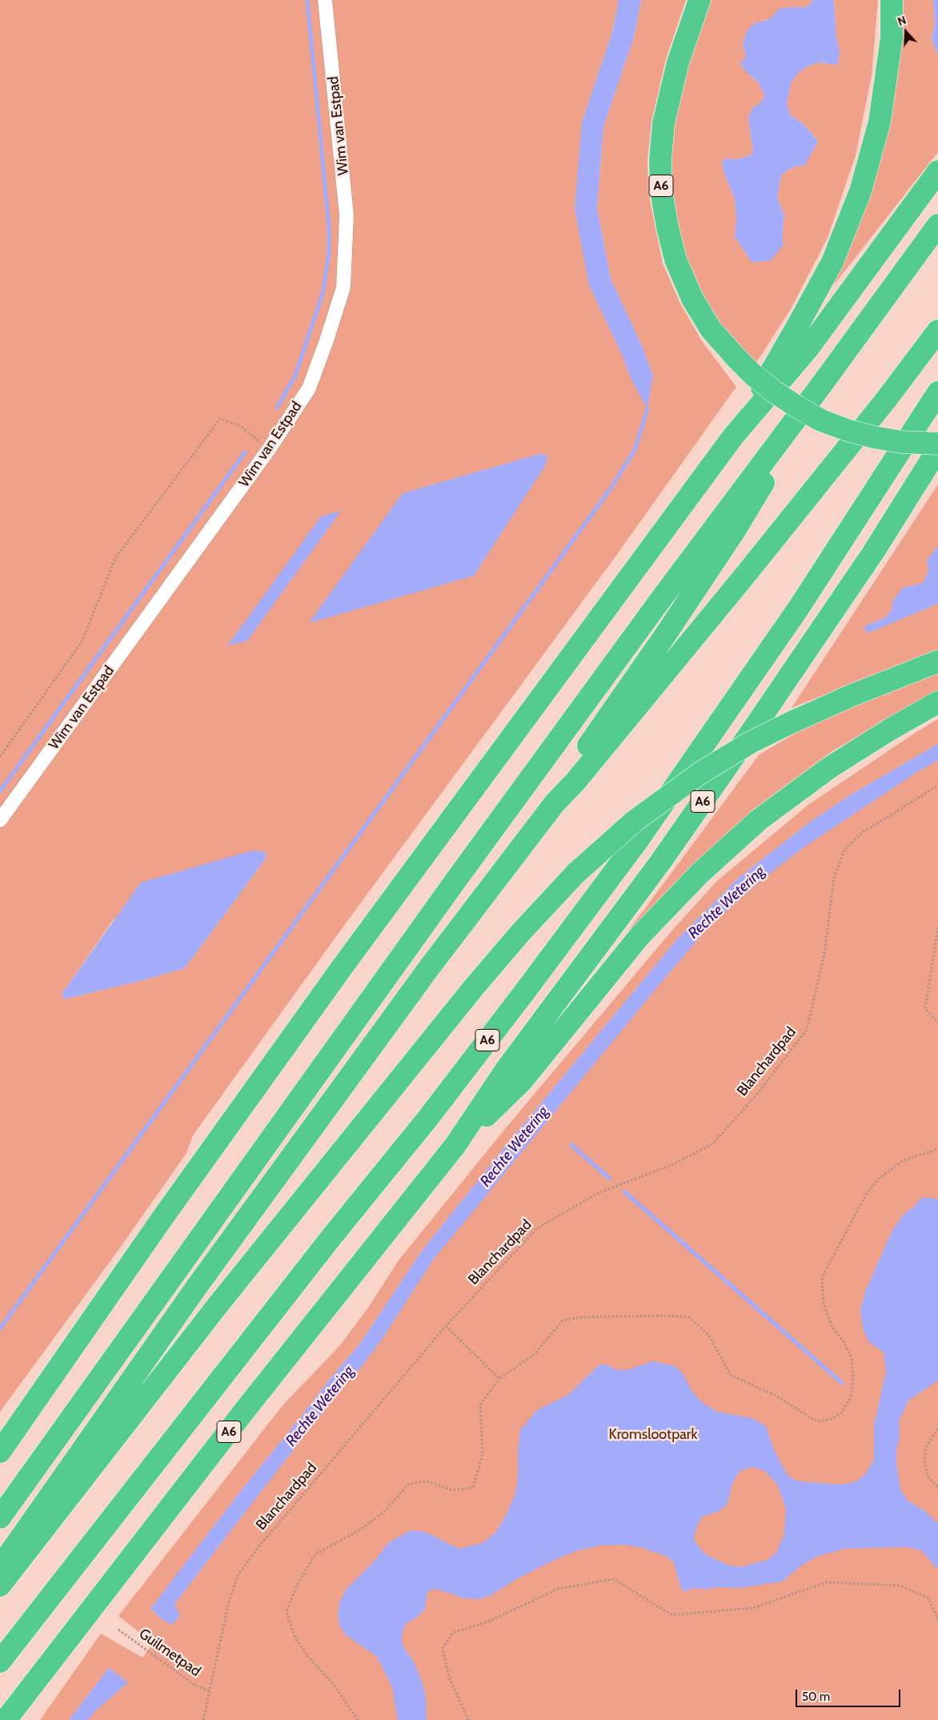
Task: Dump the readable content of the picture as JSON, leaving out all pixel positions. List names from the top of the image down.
{
  "streets": {
    "highway": ["A6"],
    "street": ["Wim van Estpad"],
    "path": ["Blanchardpad", "Guilmetpad"]
  },
  "crossings": [
    ["Blanchardpad", "Guilmetpad"]
  ],
  "water": ["Rechte Wetering"],
  "parks": ["Kromslootpark"],
  "scale_bar": "50 m",
  "north": "top"
}
